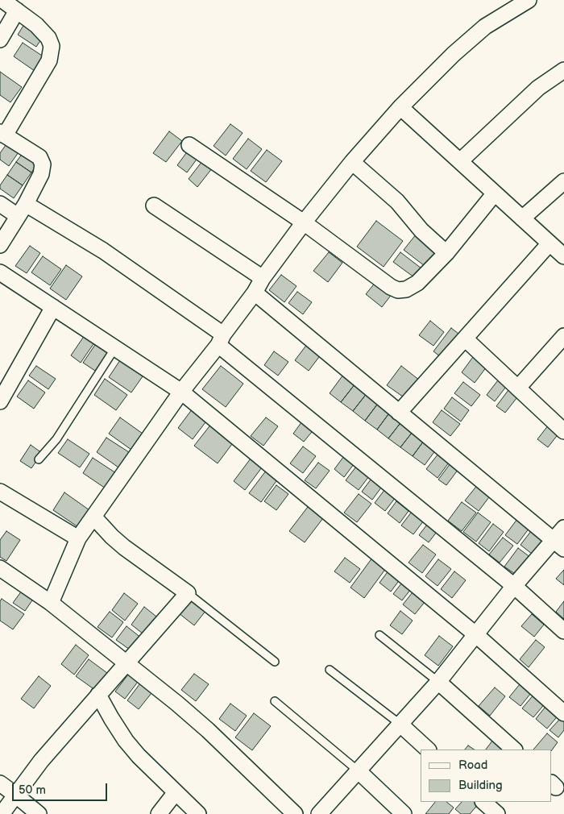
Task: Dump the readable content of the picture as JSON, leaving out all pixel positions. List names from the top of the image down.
{
  "legend": ["Road", "Building"],
  "scale_bar": "50 m"
}
